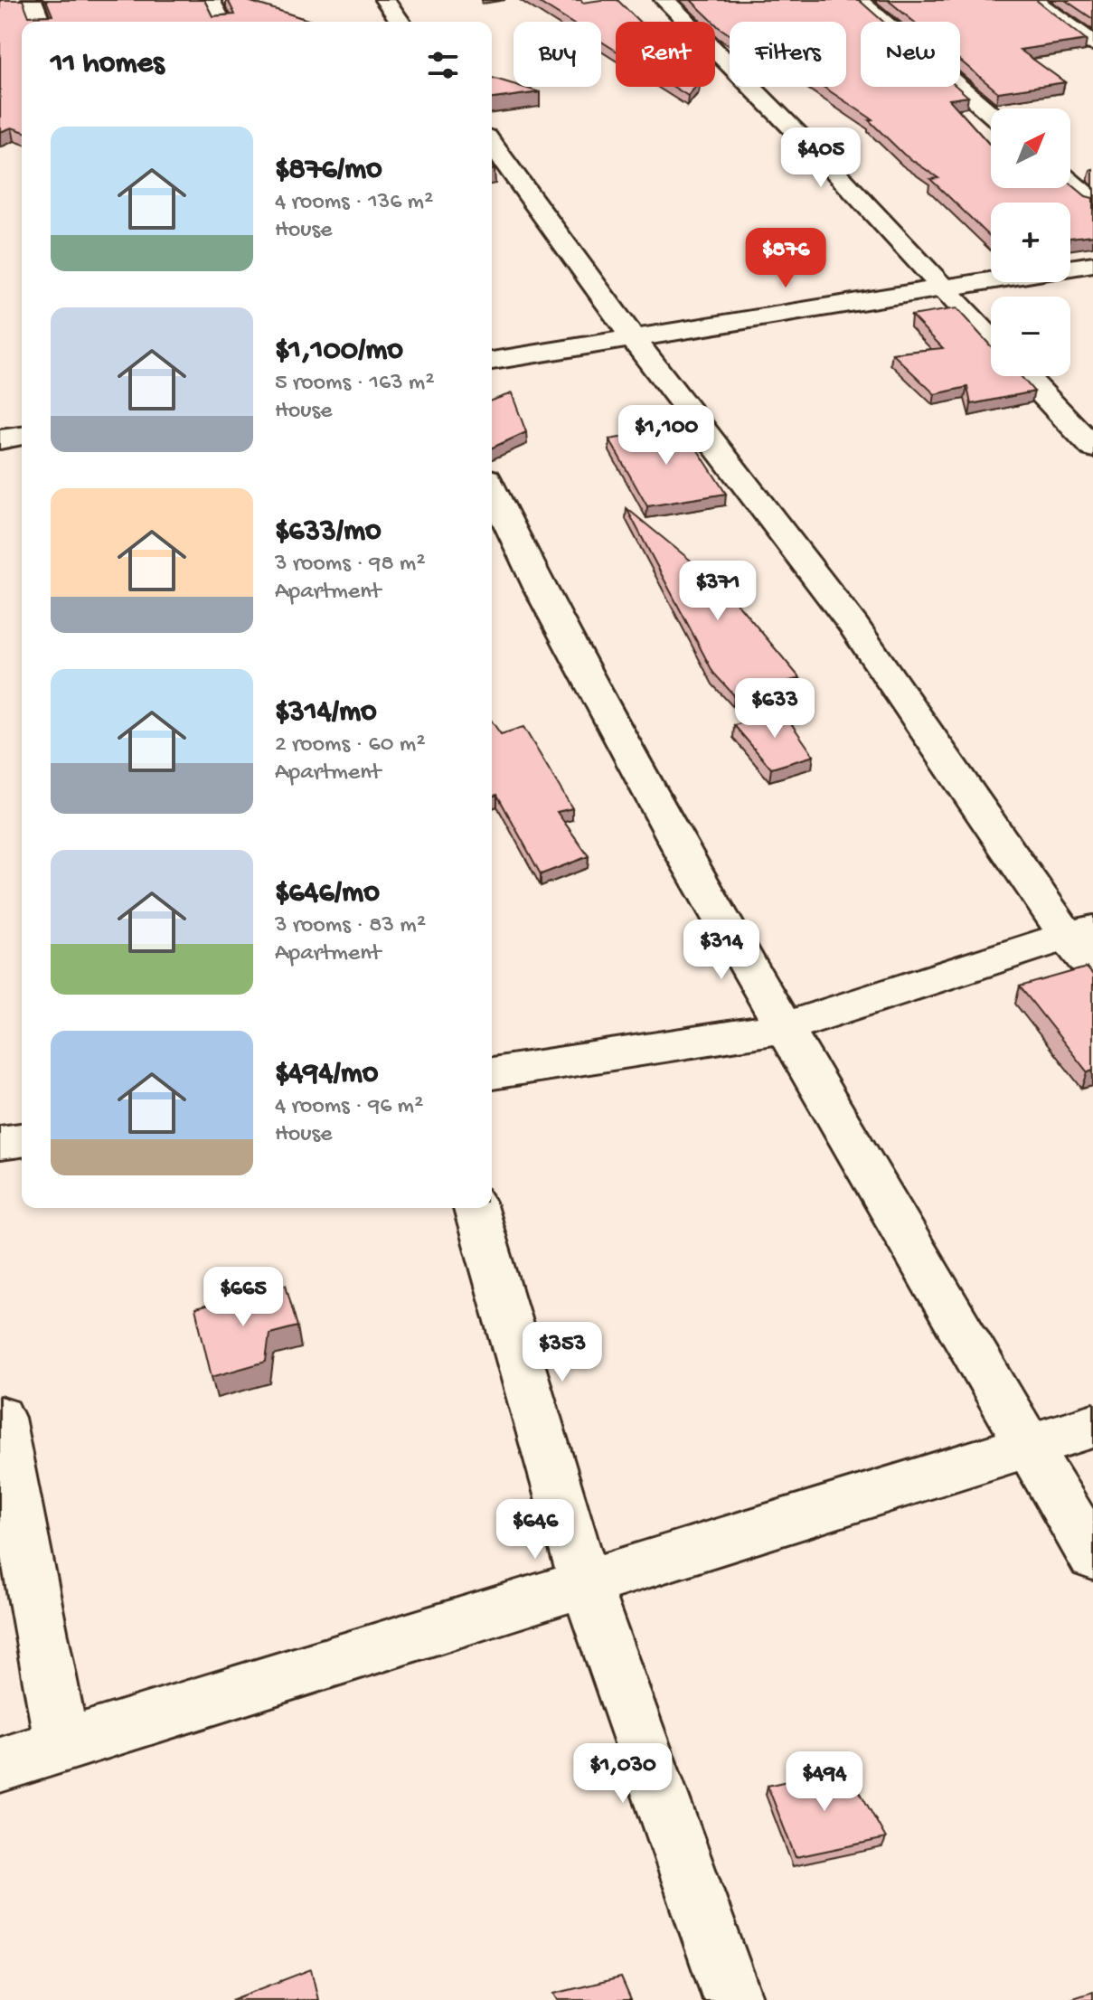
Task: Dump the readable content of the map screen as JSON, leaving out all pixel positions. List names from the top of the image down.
{
  "north": "top right",
  "page": {
    "chip": [
      "Buy",
      "Rent",
      "Filters",
      "New"
    ],
    "heading": "11 homes",
    "map_buttons": ["+", "−"],
    "list": [
      {
        "name": "$876/mo",
        "note": "4 rooms · 136 m² · House"
      },
      {
        "name": "$1,100/mo",
        "note": "5 rooms · 163 m² · House"
      },
      {
        "name": "$633/mo",
        "note": "3 rooms · 98 m² · Apartment"
      },
      {
        "name": "$314/mo",
        "note": "2 rooms · 60 m² · Apartment"
      },
      {
        "name": "$646/mo",
        "note": "3 rooms · 83 m² · Apartment"
      },
      {
        "name": "$494/mo",
        "note": "4 rooms · 96 m² · House"
      }
    ],
    "price": [
      "$405",
      "$876",
      "$1,100",
      "$371",
      "$633",
      "$314",
      "$665",
      "$353",
      "$646",
      "$1,030",
      "$494"
    ]
  }
}
